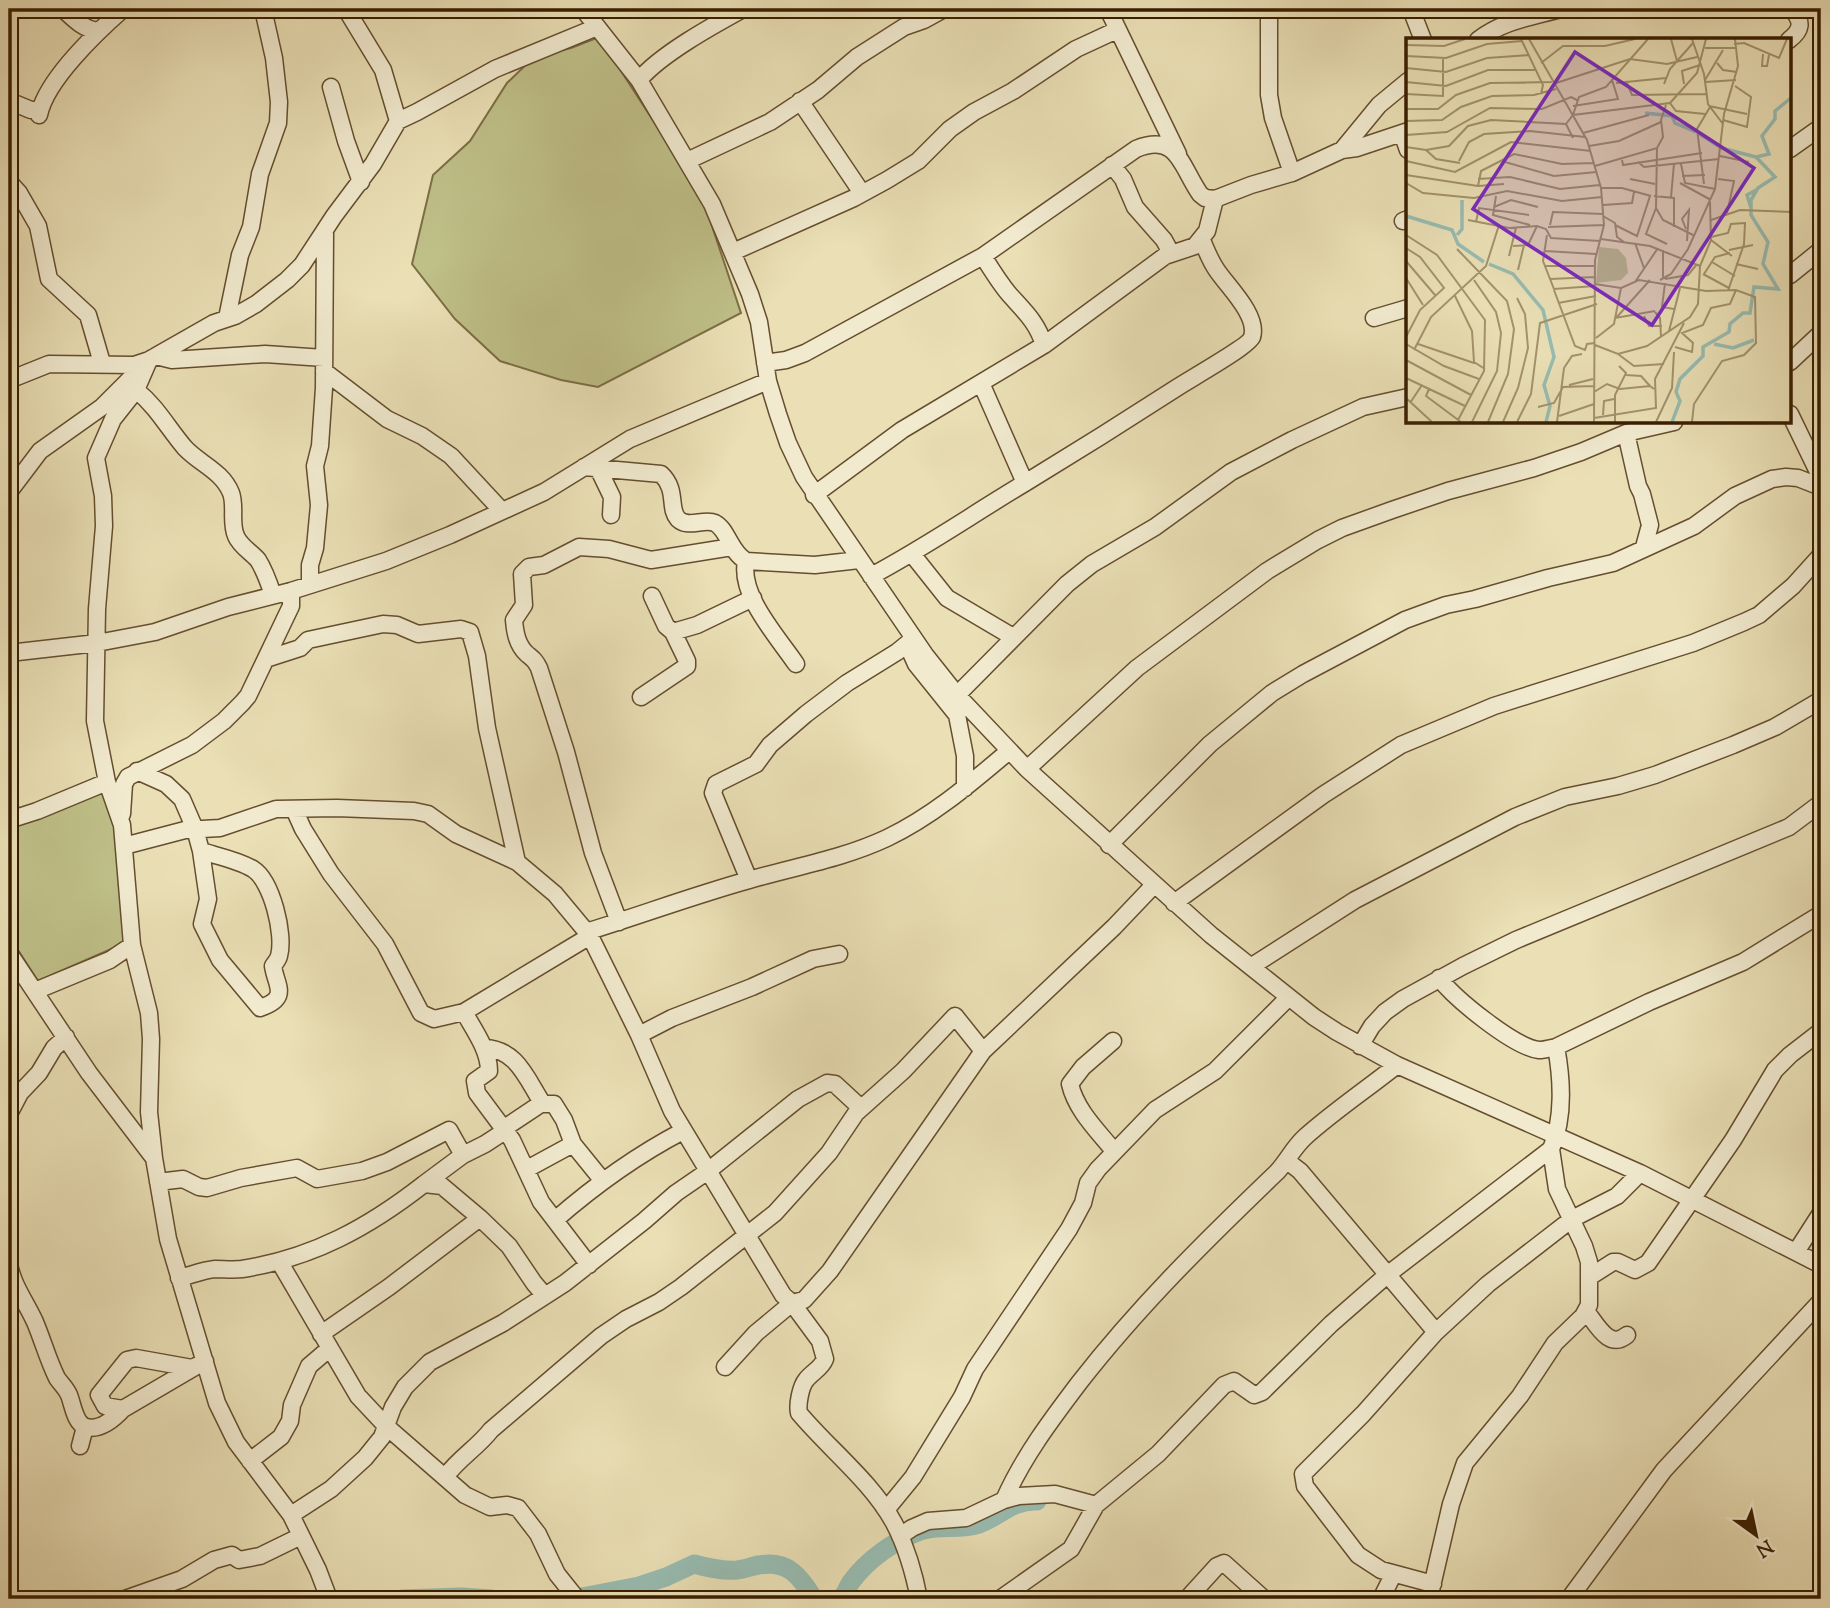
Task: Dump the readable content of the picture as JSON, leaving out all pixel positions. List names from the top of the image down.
{
  "north": "bottom right"
}
